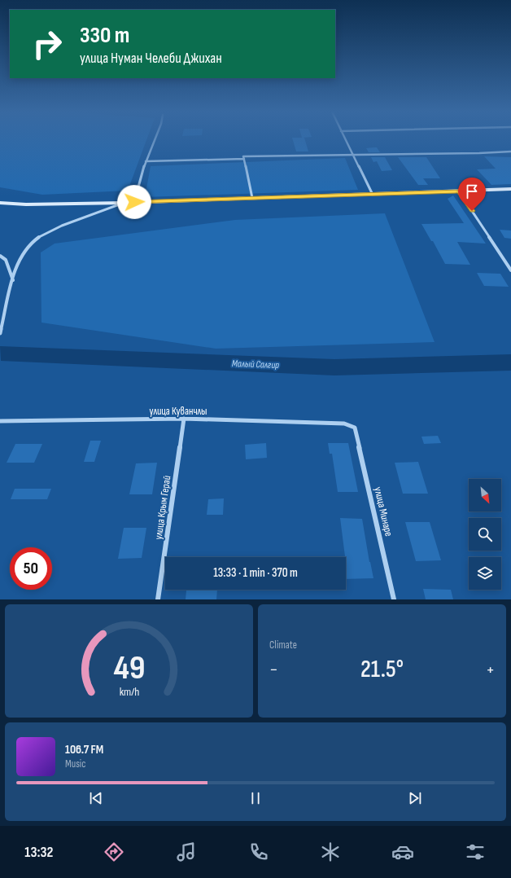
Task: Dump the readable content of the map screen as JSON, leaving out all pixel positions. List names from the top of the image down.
{
  "streets": {
    "street": ["улица Куванчлы", "улица Крым Герай", "улица Минаре"]
  },
  "crossings": [
    ["улица Куванчлы", "улица Крым Герай"],
    ["улица Куванчлы", "улица Минаре"]
  ],
  "water": ["Малый Салгир"],
  "north": "bottom right",
  "page": {
    "turn": ["330 m", "улица Нуман Челеби Джихан"],
    "limit": "50",
    "trip": "13:33 · 1 min · 370 m",
    "tile": "Climate",
    "heat": ["−", "21.5°", "+"],
    "song": ["106.7 FM", "Music"],
    "tabs": "13:32",
    "gauge": ["49", "km/h"]
  }
}
